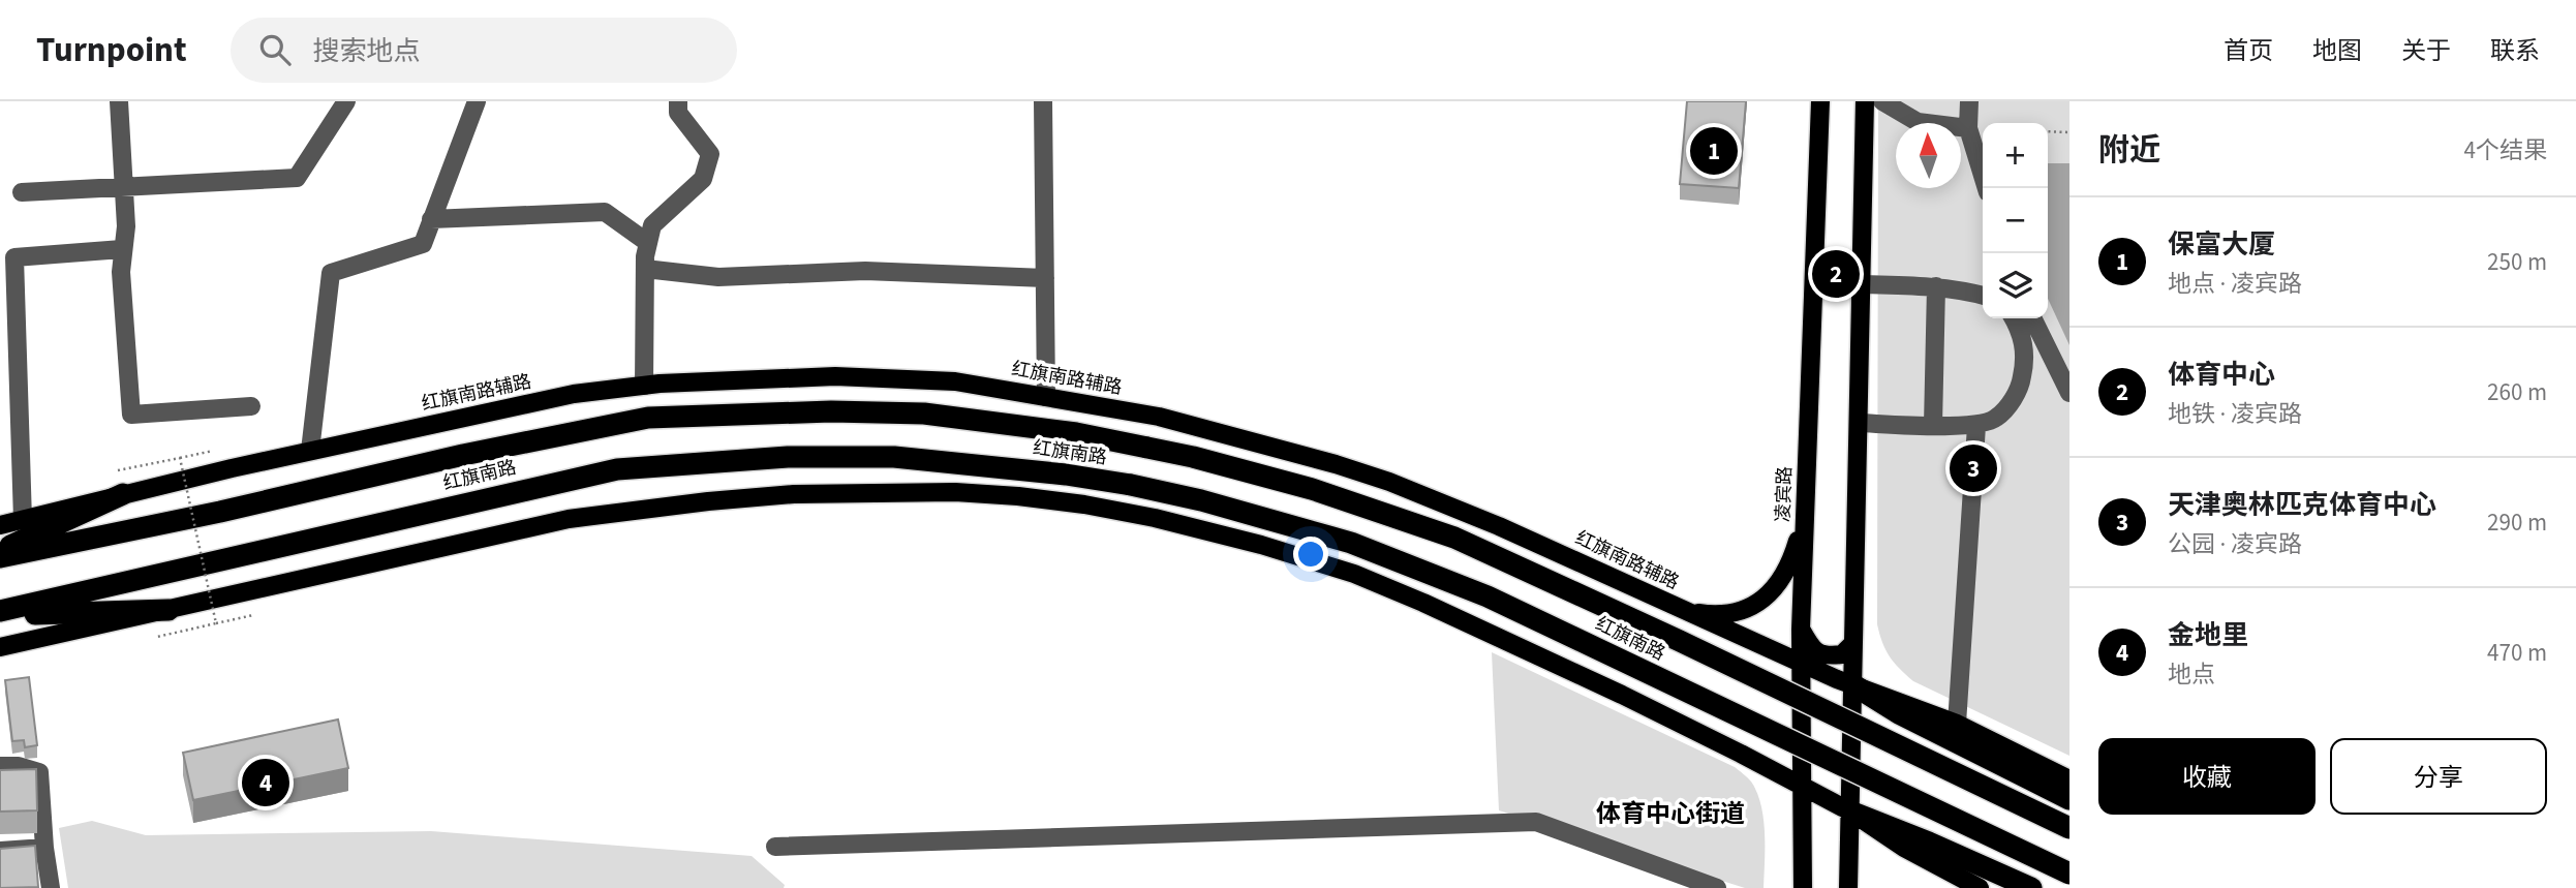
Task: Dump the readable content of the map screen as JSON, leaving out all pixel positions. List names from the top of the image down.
{
  "streets": {
    "highway": ["红旗南路"],
    "main road": ["红旗南路辅路", "凌宾路"]
  },
  "crossings": [
    ["红旗南路辅路", "凌宾路"]
  ],
  "districts": ["体育中心街道"],
  "north": "top",
  "page": {
    "header": "Turnpoint",
    "search": "搜索地点",
    "nav": [
      "首页",
      "地图",
      "关于",
      "联系"
    ],
    "heading": ["附近", "4个结果"],
    "map_buttons": ["+", "−"],
    "pins": [
      "1",
      "2",
      "3",
      "4"
    ],
    "list": [
      {
        "mark": "1",
        "name": "保富大厦",
        "note": "地点 · 凌宾路",
        "value": "250 m"
      },
      {
        "mark": "2",
        "name": "体育中心",
        "note": "地铁 · 凌宾路",
        "value": "260 m"
      },
      {
        "mark": "3",
        "name": "天津奥林匹克体育中心",
        "note": "公园 · 凌宾路",
        "value": "290 m"
      },
      {
        "mark": "4",
        "name": "金地里",
        "note": "地点",
        "value": "470 m"
      }
    ],
    "buttons": ["收藏", "分享"]
  }
}
